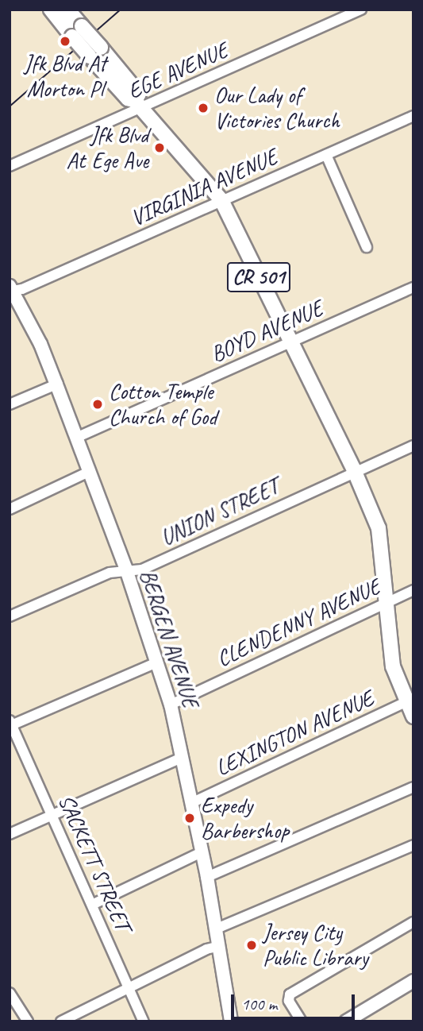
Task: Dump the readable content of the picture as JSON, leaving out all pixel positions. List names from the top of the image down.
{
  "streets": {
    "main road": ["CR 501"],
    "street": [
      "EGE AVENUE",
      "VIRGINIA AVENUE",
      "BOYD AVENUE",
      "UNION STREET",
      "CLENDENNY AVENUE",
      "BERGEN AVENUE",
      "LEXINGTON AVENUE",
      "SACKETT STREET"
    ]
  },
  "crossings": [
    ["EGE AVENUE", "CR 501"],
    ["VIRGINIA AVENUE", "CR 501"],
    ["VIRGINIA AVENUE", "BERGEN AVENUE"],
    ["CR 501", "BOYD AVENUE"],
    ["CR 501", "UNION STREET"],
    ["CR 501", "CLENDENNY AVENUE"],
    ["CR 501", "LEXINGTON AVENUE"],
    ["BOYD AVENUE", "BERGEN AVENUE"],
    ["UNION STREET", "BERGEN AVENUE"],
    ["CLENDENNY AVENUE", "BERGEN AVENUE"],
    ["BERGEN AVENUE", "LEXINGTON AVENUE"]
  ],
  "places": [
    "Jfk Blvd At Morton Pl",
    "Our Lady of Victories Church",
    "Jfk Blvd At Ege Ave",
    "Cotton Temple Church of God",
    "Expedy Barbershop",
    "Jersey City Public Library"
  ],
  "scale_bar": "100 m"
}
